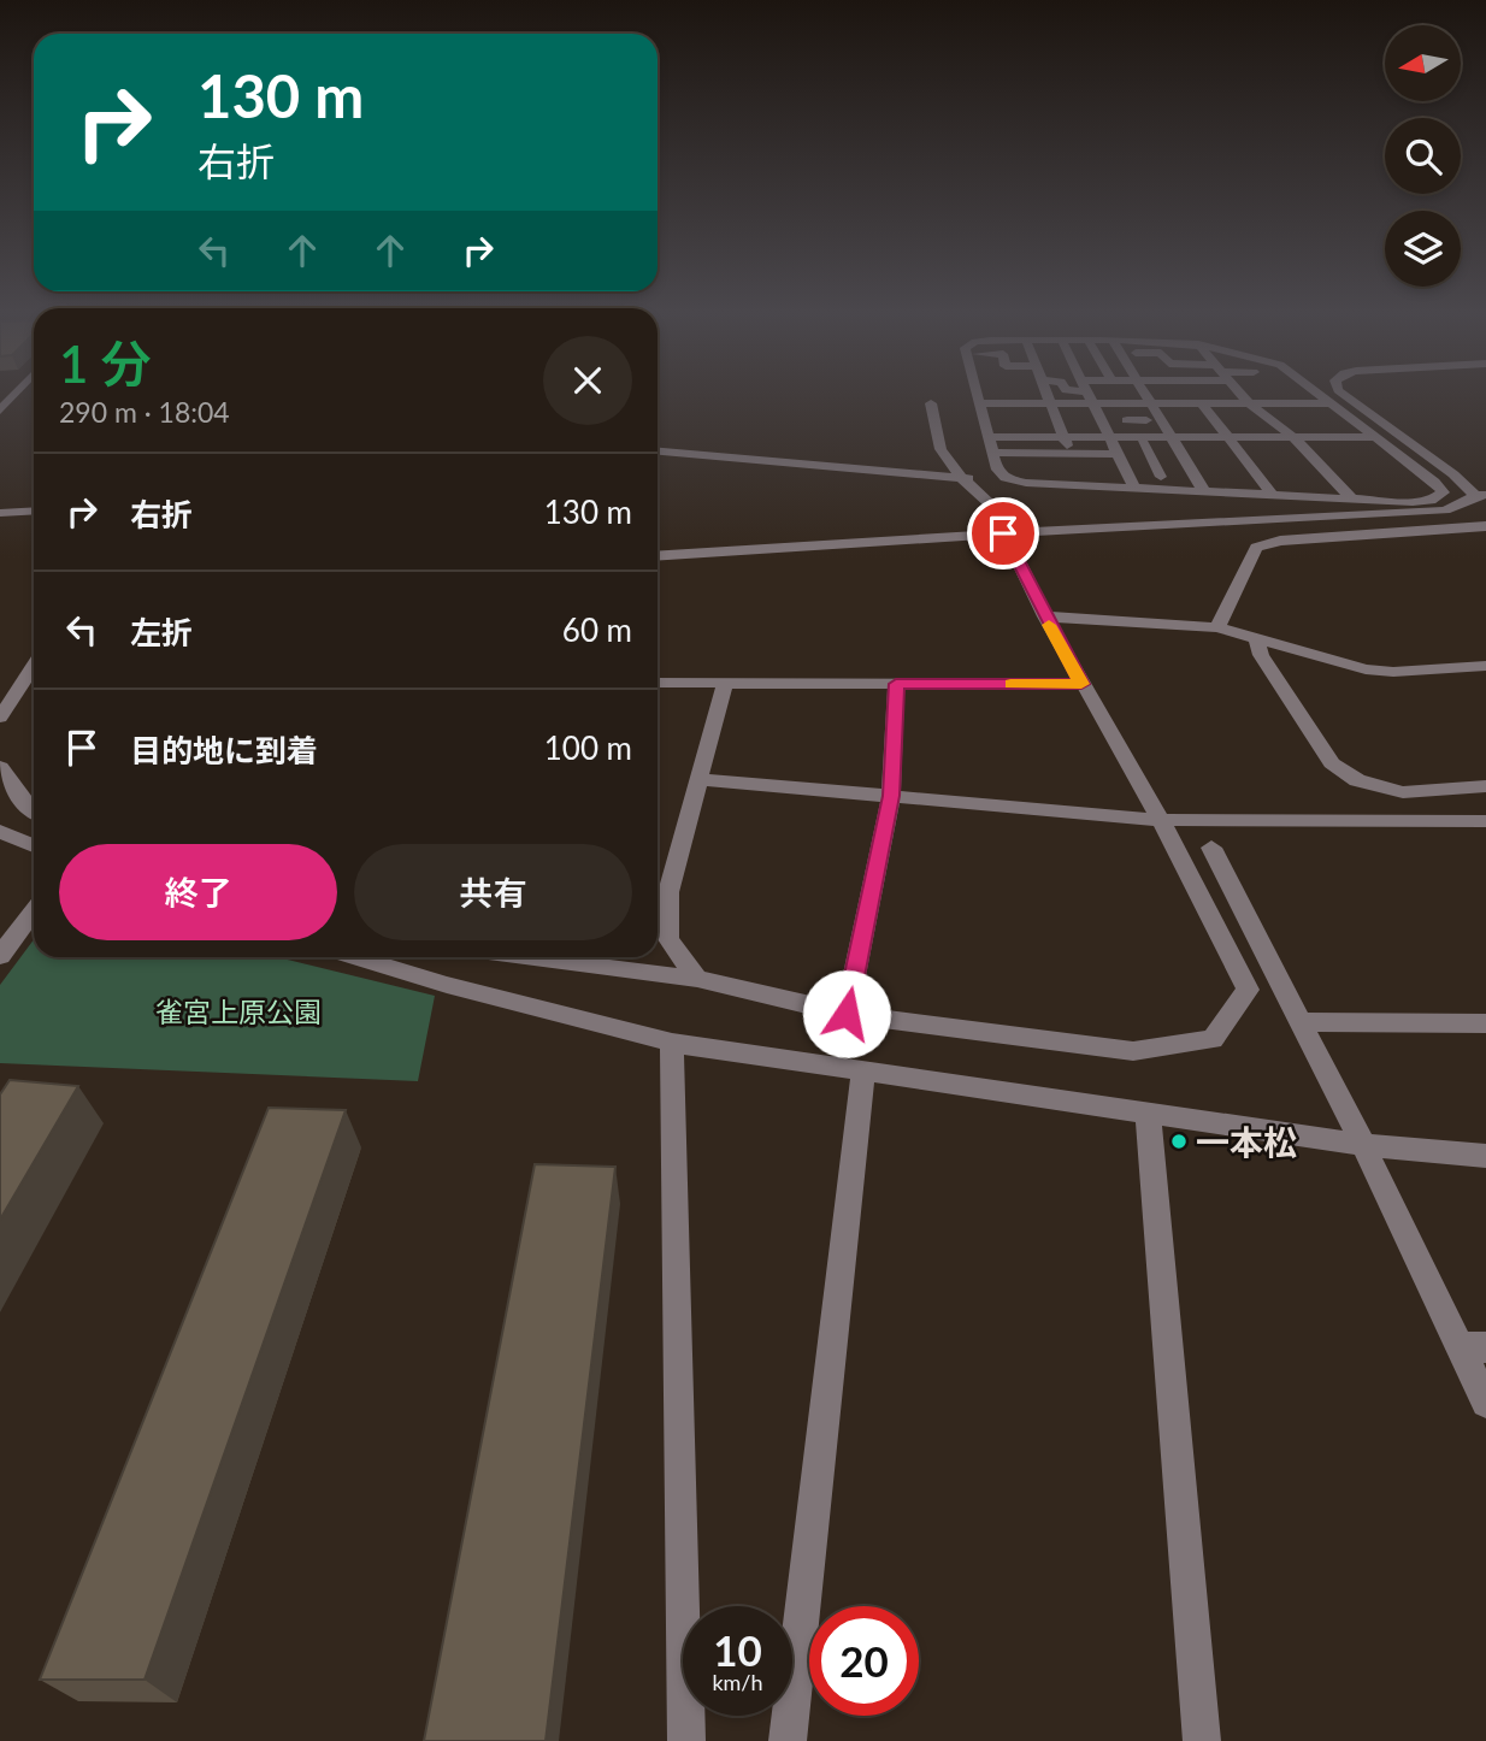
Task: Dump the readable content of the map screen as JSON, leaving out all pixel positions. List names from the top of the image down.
{
  "parks": ["雀宮上原公園"],
  "places": ["一本松"],
  "north": "left",
  "page": {
    "turn": ["130 m", "右折"],
    "heading": ["1 分", "290 m · 18:04"],
    "list": [
      {
        "name": "右折",
        "value": "130 m"
      },
      {
        "name": "左折",
        "value": "60 m"
      },
      {
        "name": "目的地に到着",
        "value": "100 m"
      }
    ],
    "buttons": ["終了", "共有"],
    "speed": "10 km/h",
    "limit": "20"
  }
}
